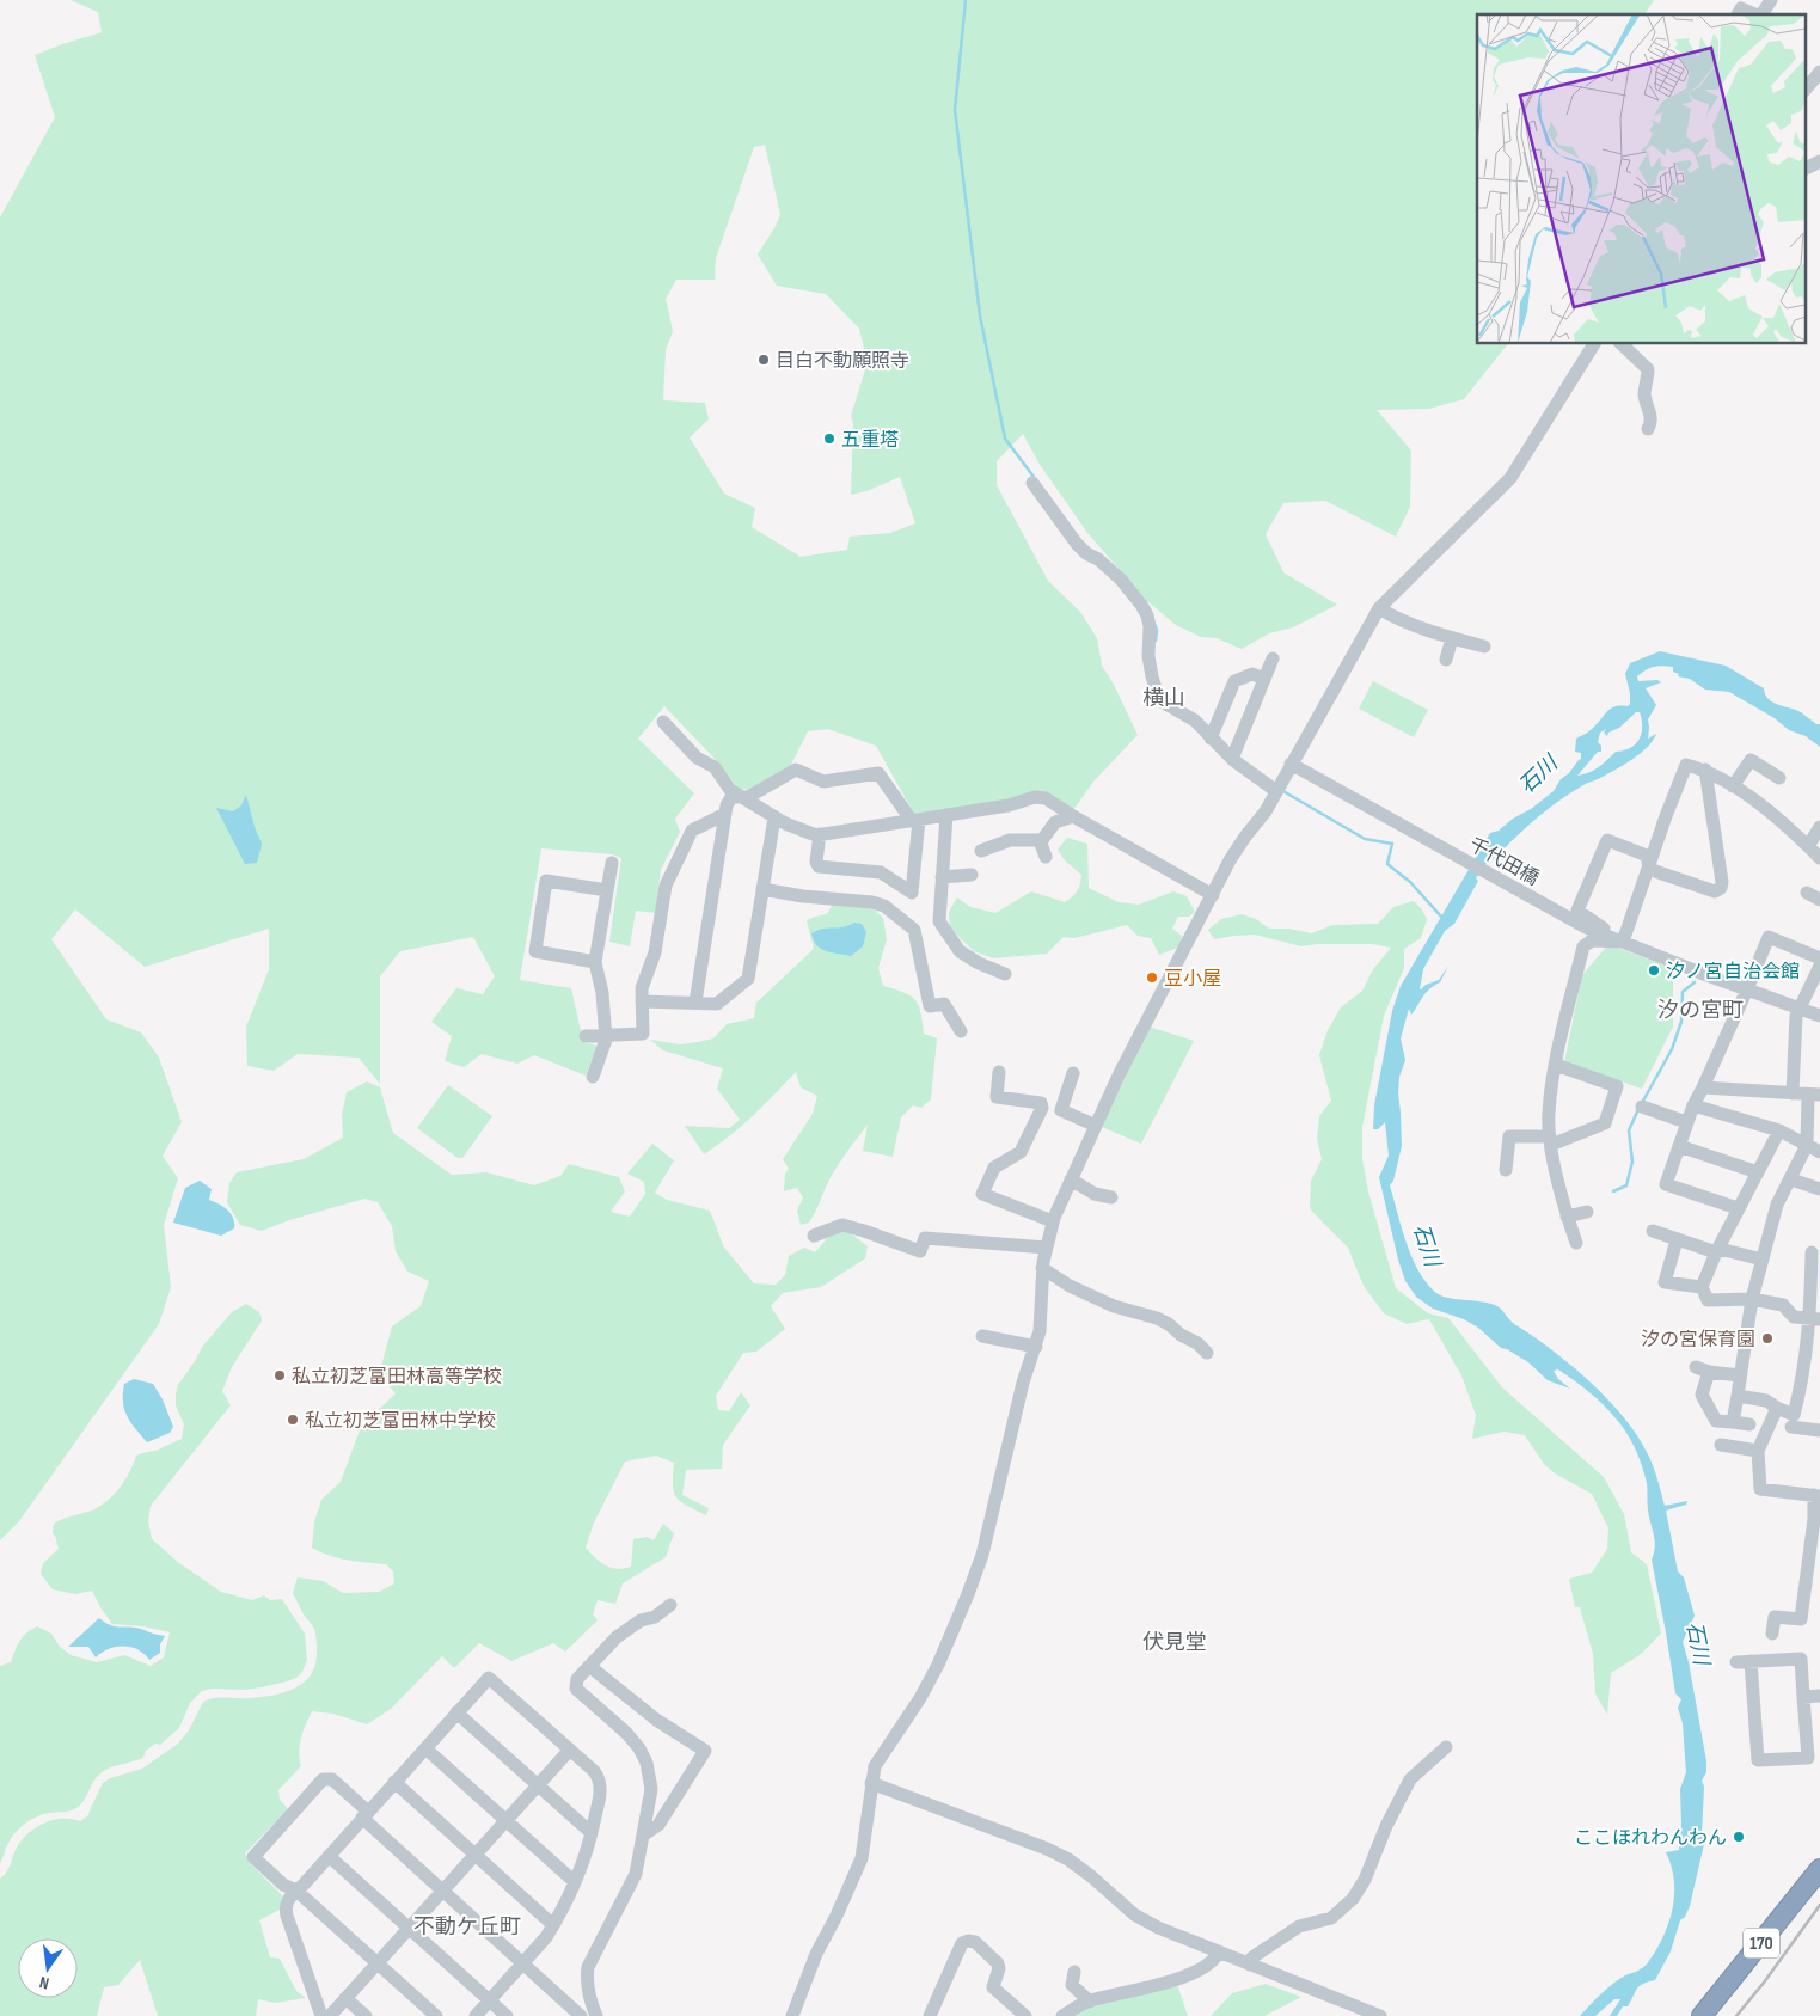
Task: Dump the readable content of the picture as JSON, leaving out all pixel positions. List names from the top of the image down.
{
  "streets": {
    "highway": ["170"],
    "street": ["千代田橋"]
  },
  "districts": [
    "横山",
    "汐の宮町",
    "伏見堂",
    "不動ケ丘町"
  ],
  "water": ["石川"],
  "places": [
    "目白不動願照寺",
    "五重塔",
    "汐ノ宮自治会館",
    "豆小屋",
    "汐の宮保育園",
    "私立初芝富田林高等学校",
    "私立初芝富田林中学校",
    "ここほれわんわん"
  ],
  "north": "bottom"
}
